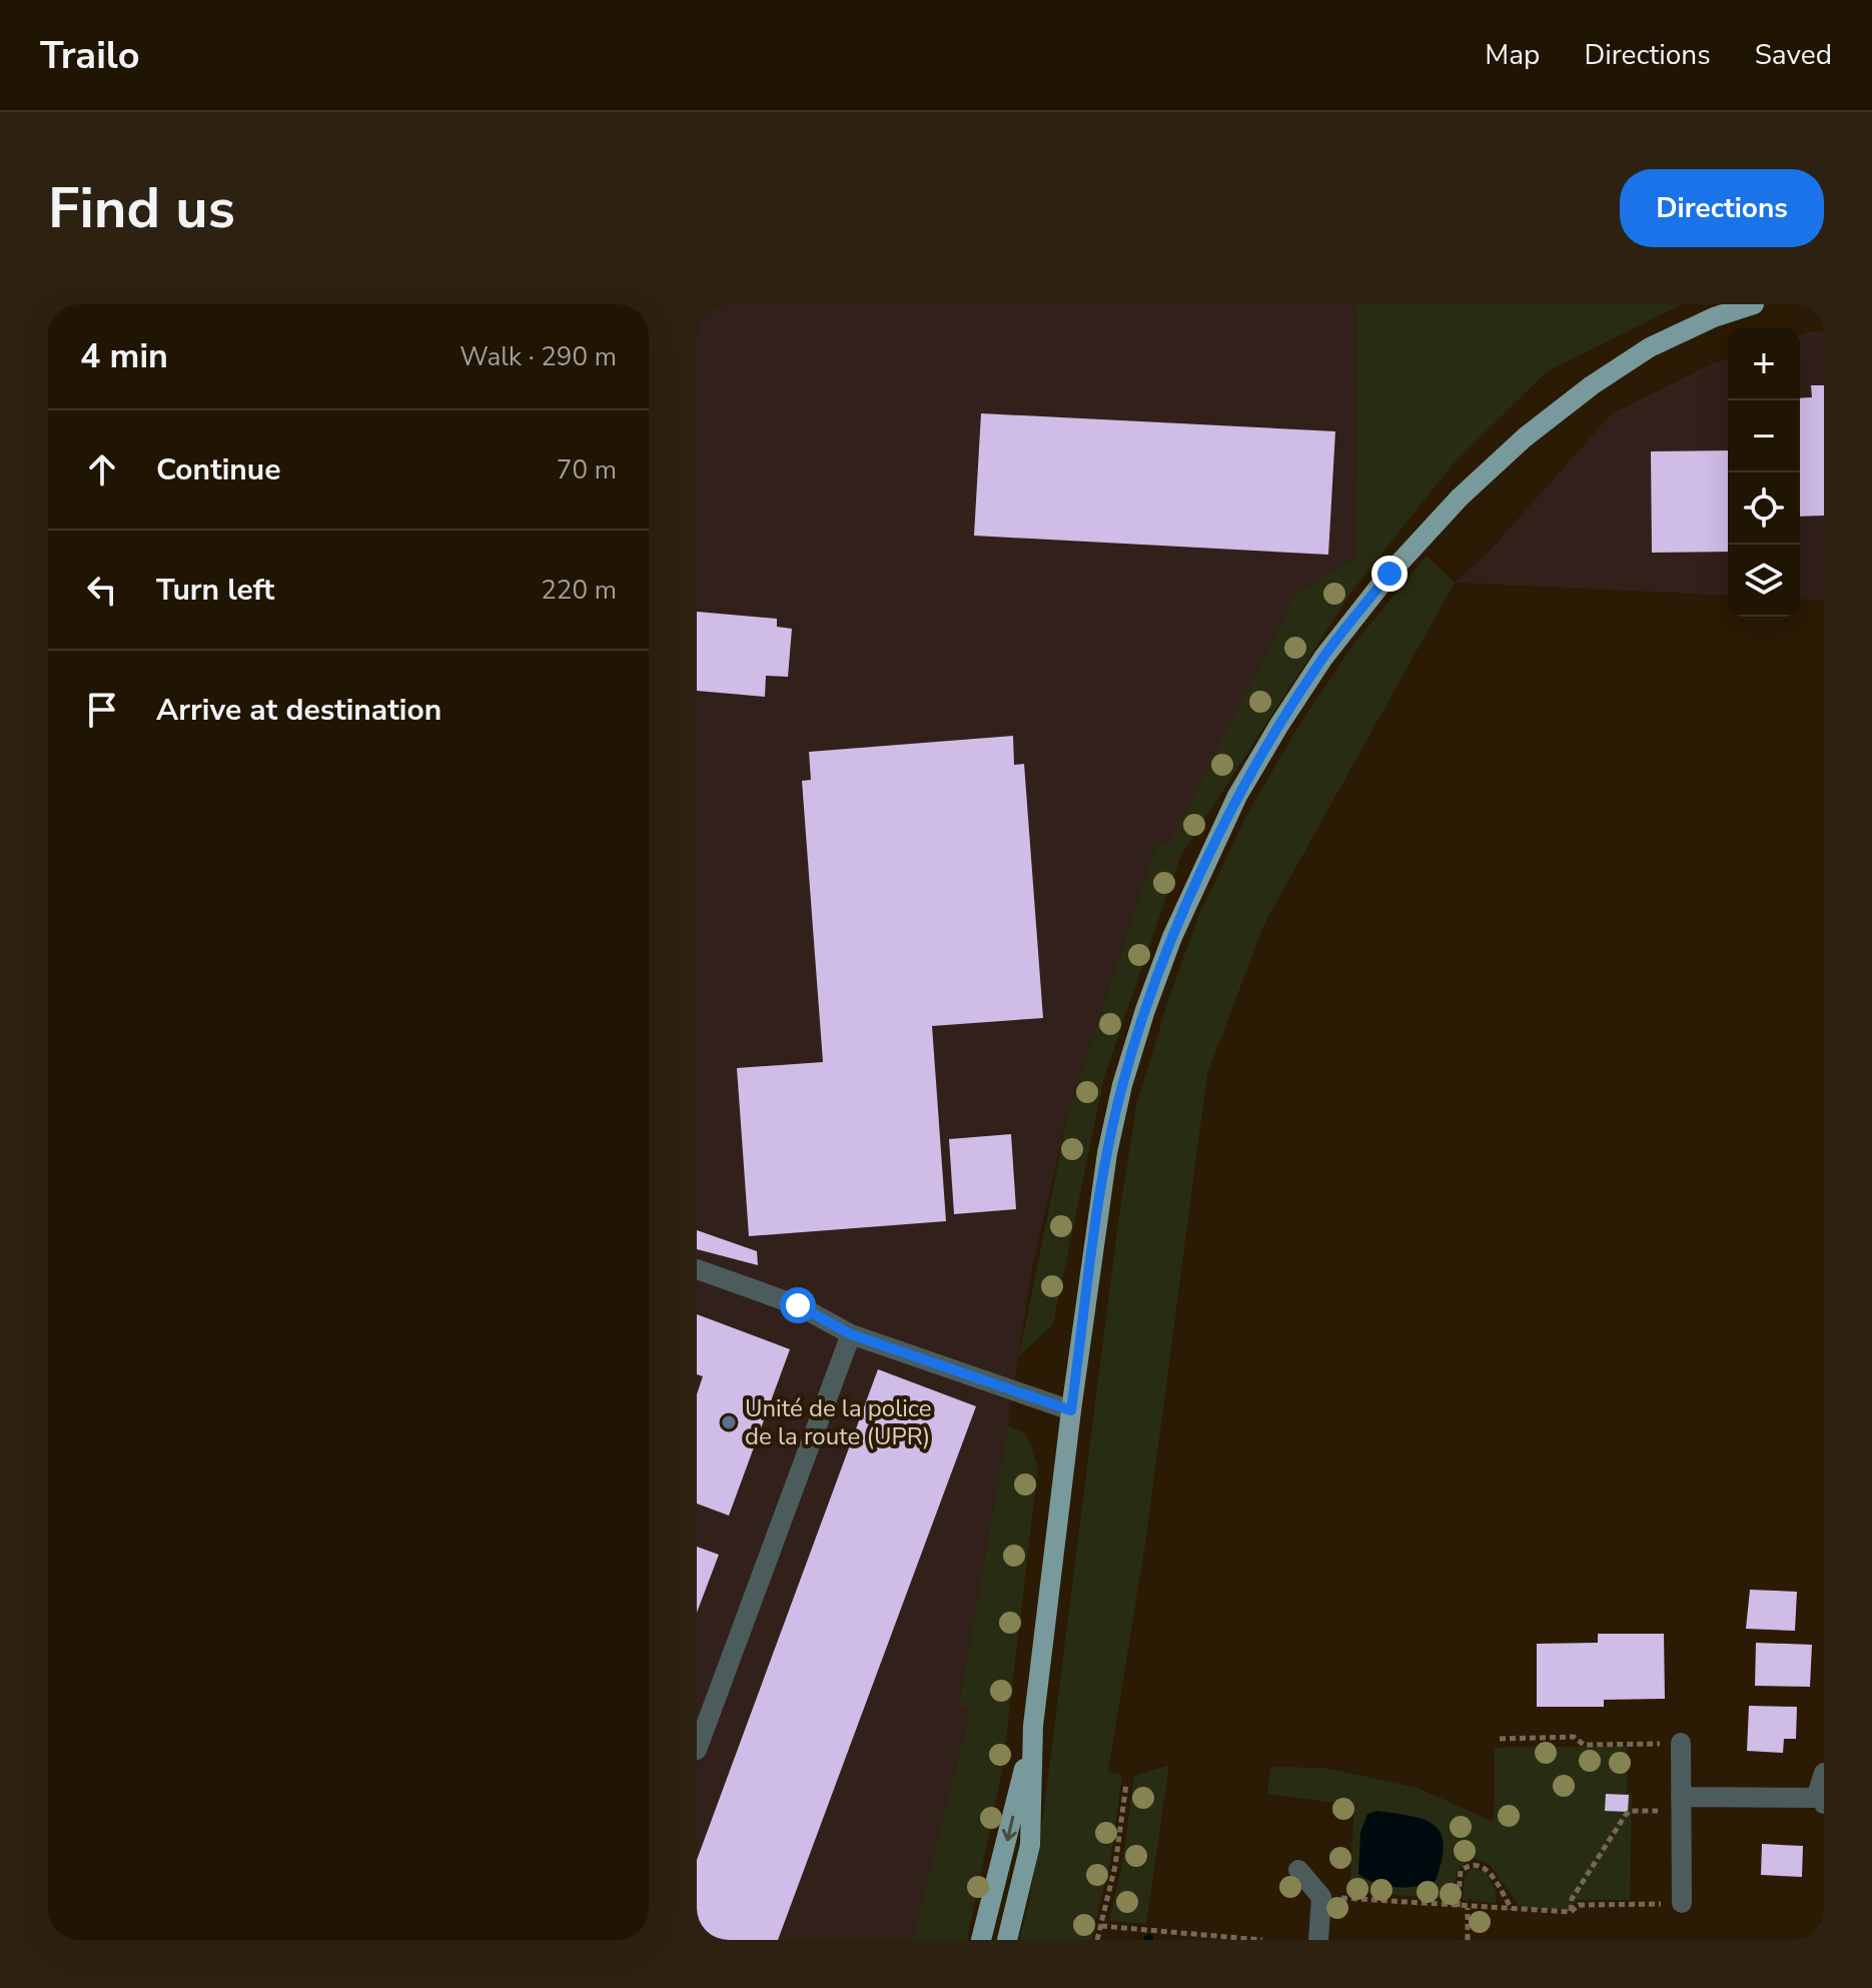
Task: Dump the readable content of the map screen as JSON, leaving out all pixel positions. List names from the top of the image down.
{
  "places": ["Unité de la police de la route (UPR)"],
  "page": {
    "header": "Trailo",
    "nav": ["Map", "Directions", "Saved"],
    "buttons": "Directions",
    "title": "Find us",
    "heading": ["4 min", "Walk · 290 m"],
    "map_buttons": ["+", "−"],
    "list": [
      ["Continue", "70 m"],
      ["Turn left", "220 m"],
      "Arrive at destination"
    ]
  }
}
